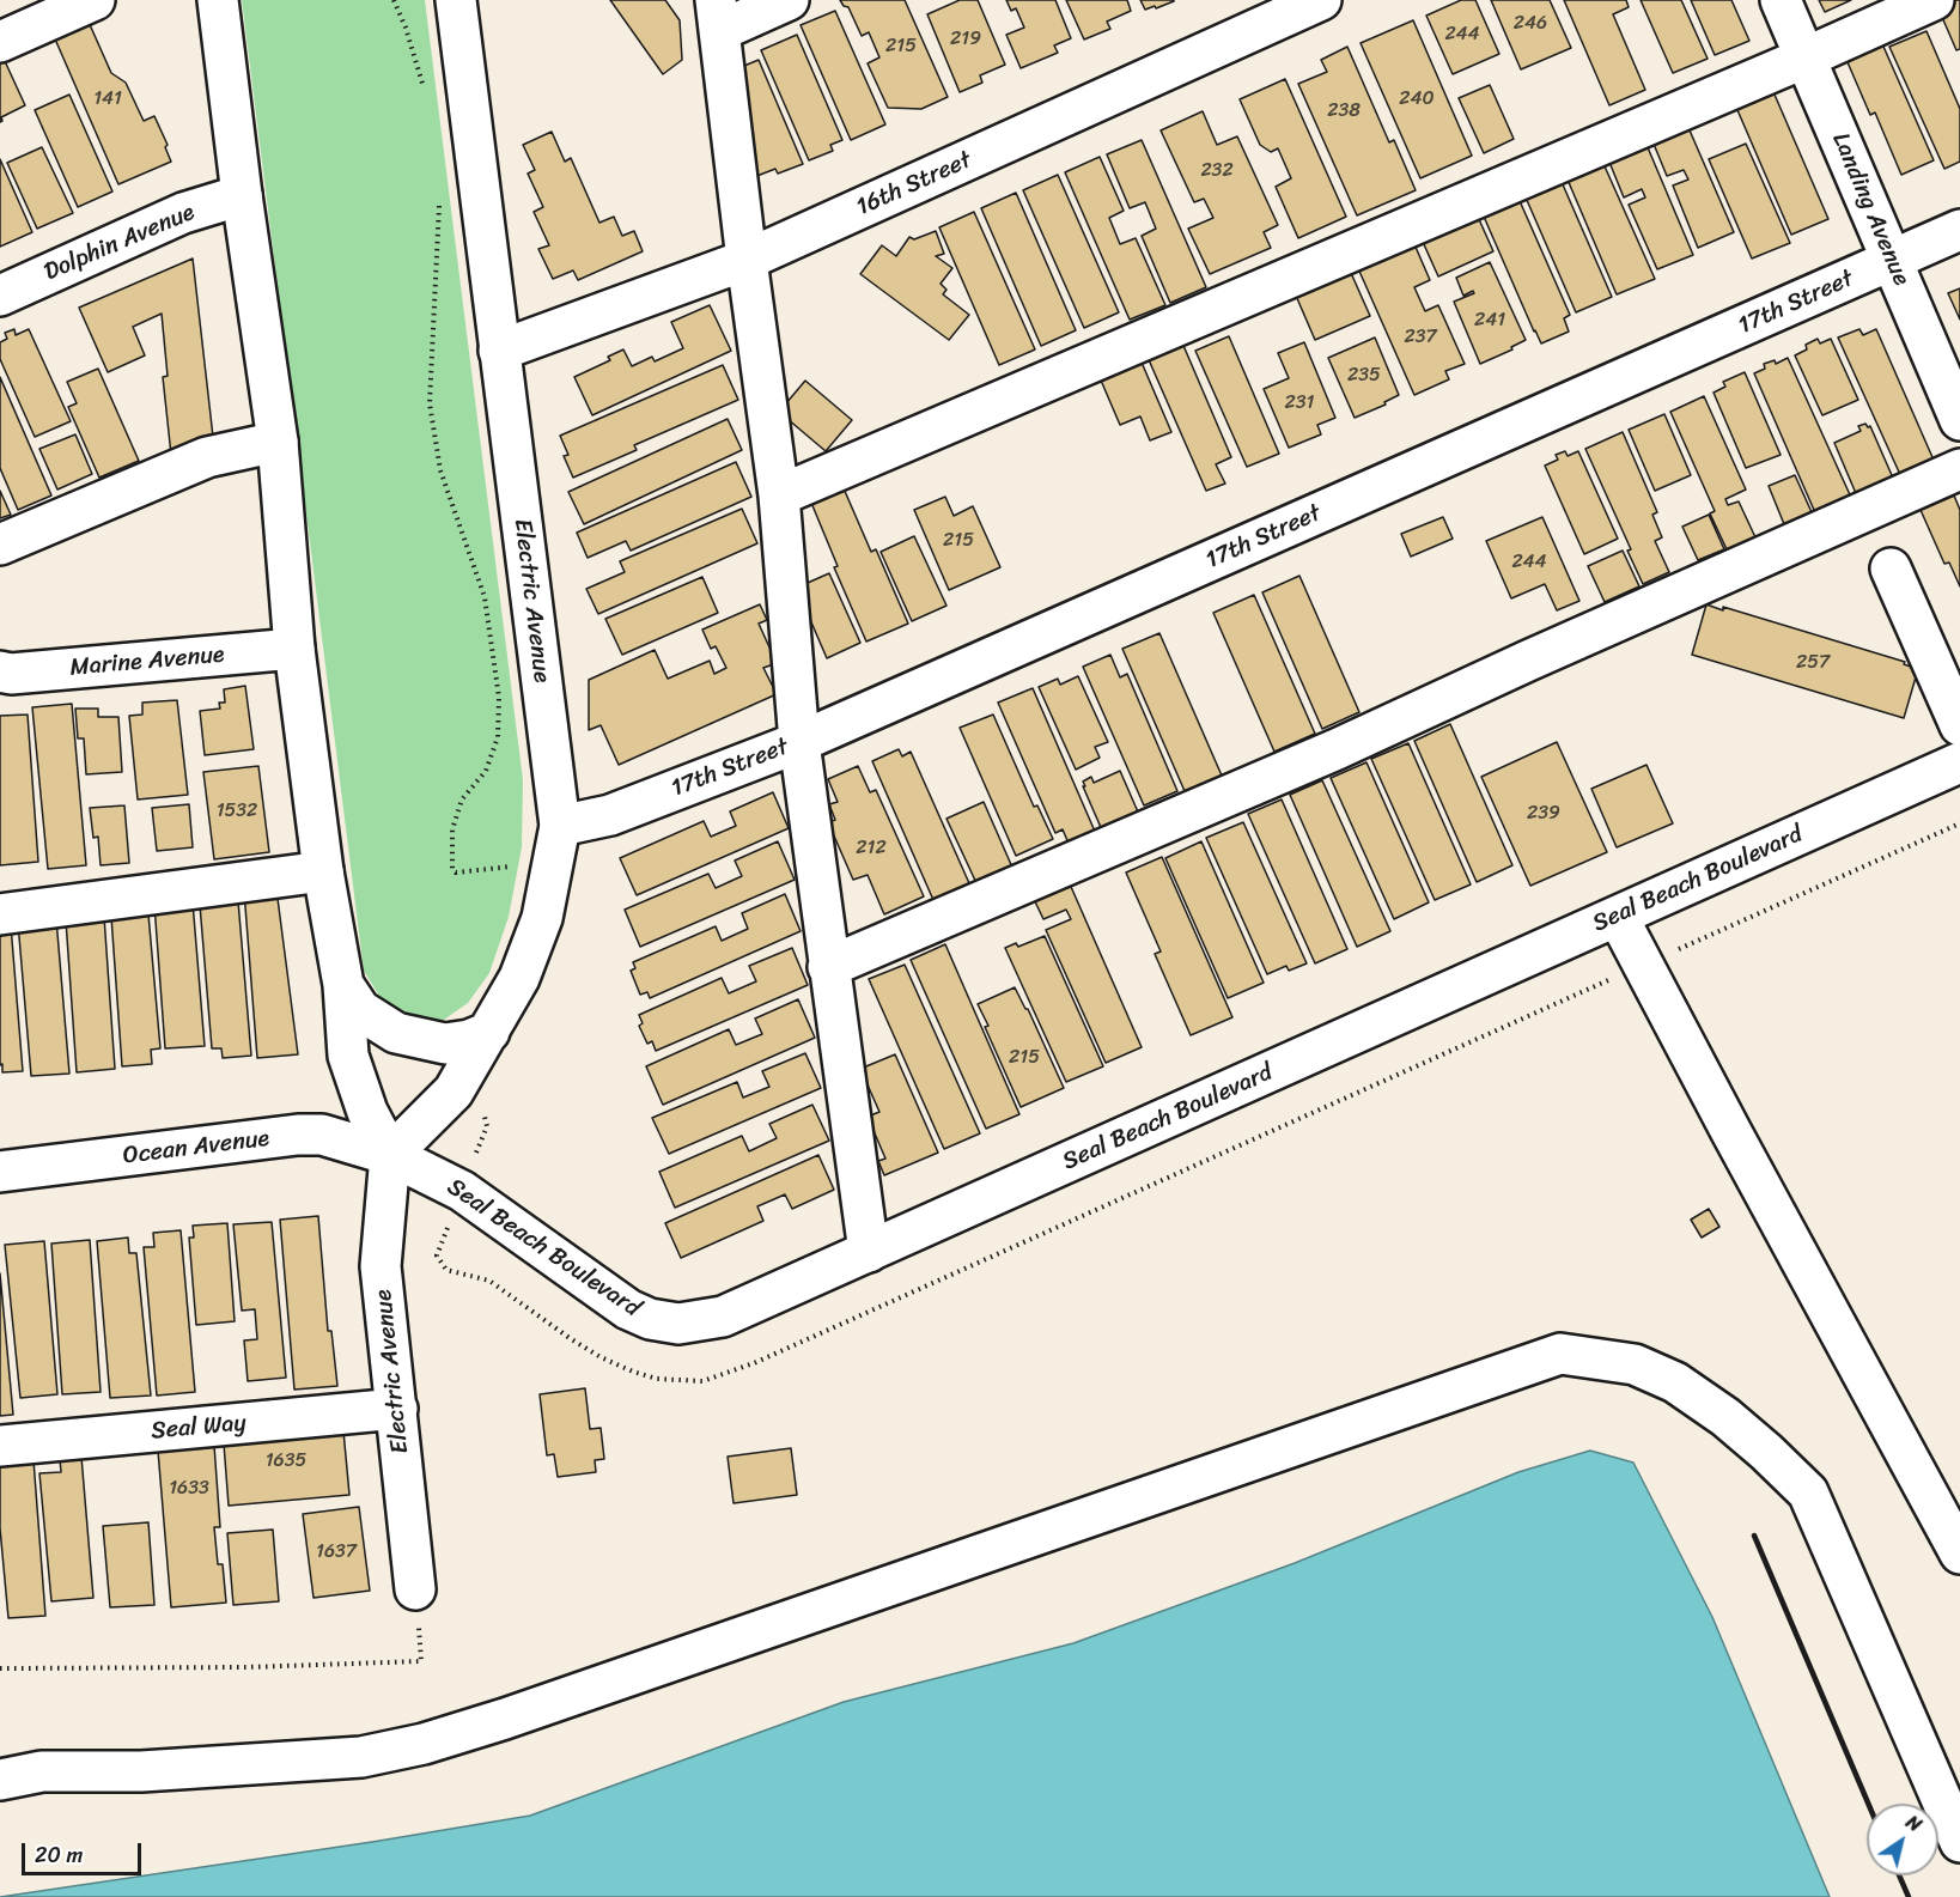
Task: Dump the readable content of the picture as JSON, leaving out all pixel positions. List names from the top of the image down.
{
  "streets": {
    "street": [
      "16th Street",
      "Landing Avenue",
      "Dolphin Avenue",
      "17th Street",
      "Electric Avenue",
      "Marine Avenue",
      "Seal Beach Boulevard",
      "Ocean Avenue",
      "Seal Way"
    ]
  },
  "crossings": [
    ["16th Street", "Electric Avenue"],
    ["Landing Avenue", "17th Street"],
    ["17th Street", "Electric Avenue"],
    ["Electric Avenue", "Seal Beach Boulevard"],
    ["Electric Avenue", "Ocean Avenue"],
    ["Electric Avenue", "Seal Way"],
    ["Seal Beach Boulevard", "Ocean Avenue"]
  ],
  "house_numbers": [
    "246",
    "244",
    "219",
    "215",
    "141",
    "240",
    "238",
    "232",
    "241",
    "237",
    "235",
    "231",
    "215",
    "244",
    "257",
    "1532",
    "239",
    "212",
    "215",
    "1635",
    "1633",
    "1637"
  ],
  "scale_bar": "20 m",
  "north": "top right"
}
